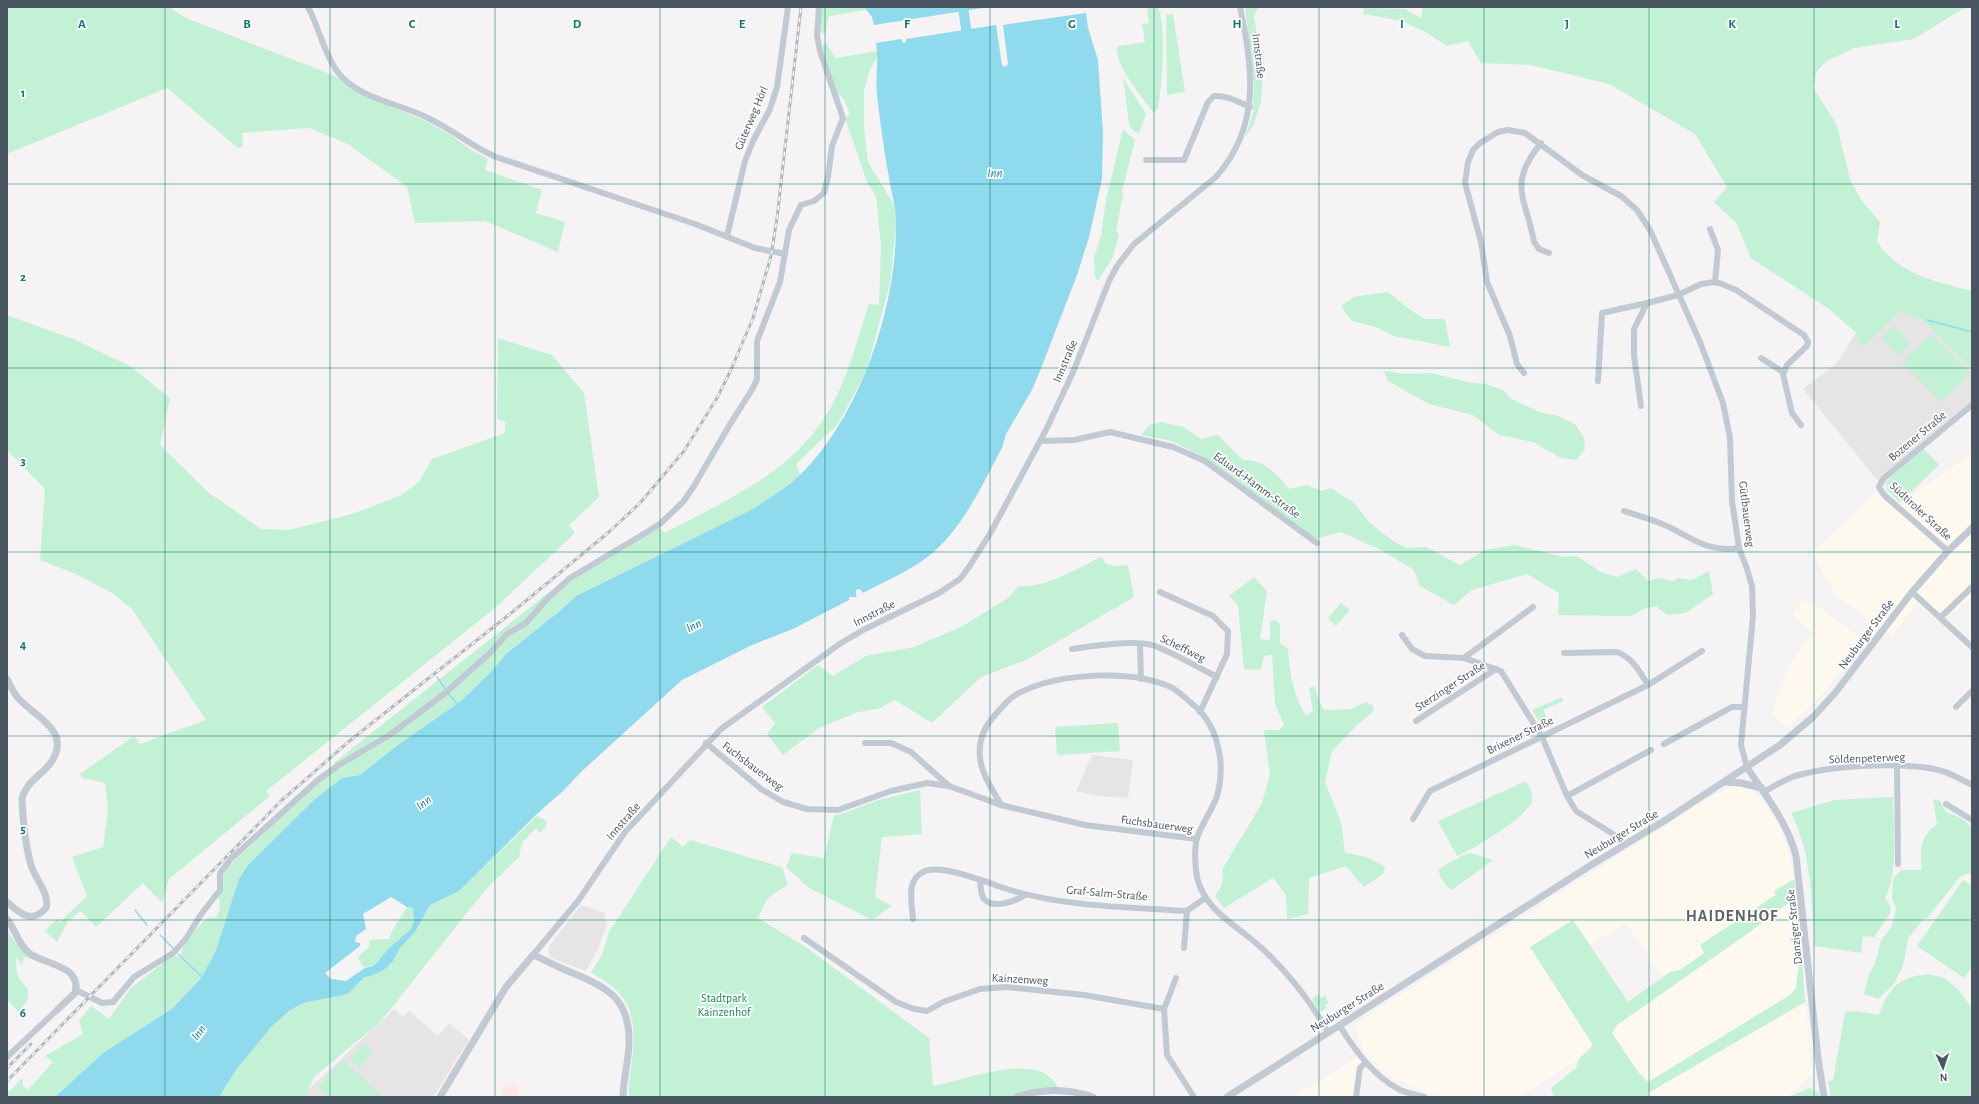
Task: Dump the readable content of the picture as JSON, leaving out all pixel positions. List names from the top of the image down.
{
  "streets": {
    "street": [
      "Innstraße",
      "Güterweg Hörl",
      "Bozener Straße",
      "Eduard-Hamm-Straße",
      "Südtiroler Straße",
      "Gütlbauerweg",
      "Neuburger Straße",
      "Scheffweg",
      "Sterzinger Straße",
      "Brixener Straße",
      "Söldenpeterweg",
      "Fuchsbauerweg",
      "Graf-Salm-Straße",
      "Danziger Straße",
      "Kainzenweg"
    ]
  },
  "crossings": [
    ["Innstraße", "Eduard-Hamm-Straße"],
    ["Innstraße", "Fuchsbauerweg"],
    ["Bozener Straße", "Südtiroler Straße"],
    ["Südtiroler Straße", "Neuburger Straße"],
    ["Gütlbauerweg", "Neuburger Straße"],
    ["Gütlbauerweg", "Danziger Straße"],
    ["Neuburger Straße", "Fuchsbauerweg"],
    ["Neuburger Straße", "Danziger Straße"],
    ["Söldenpeterweg", "Danziger Straße"]
  ],
  "districts": ["HAIDENHOF"],
  "water": ["Inn"],
  "parks": ["Stadtpark Kainzenhof"],
  "north": "bottom",
  "grid": {
    "columns": [
      "A",
      "B",
      "C",
      "D",
      "E",
      "F",
      "G",
      "H",
      "I",
      "J",
      "K",
      "L"
    ],
    "rows": [
      "1",
      "2",
      "3",
      "4",
      "5",
      "6"
    ]
  }
}
